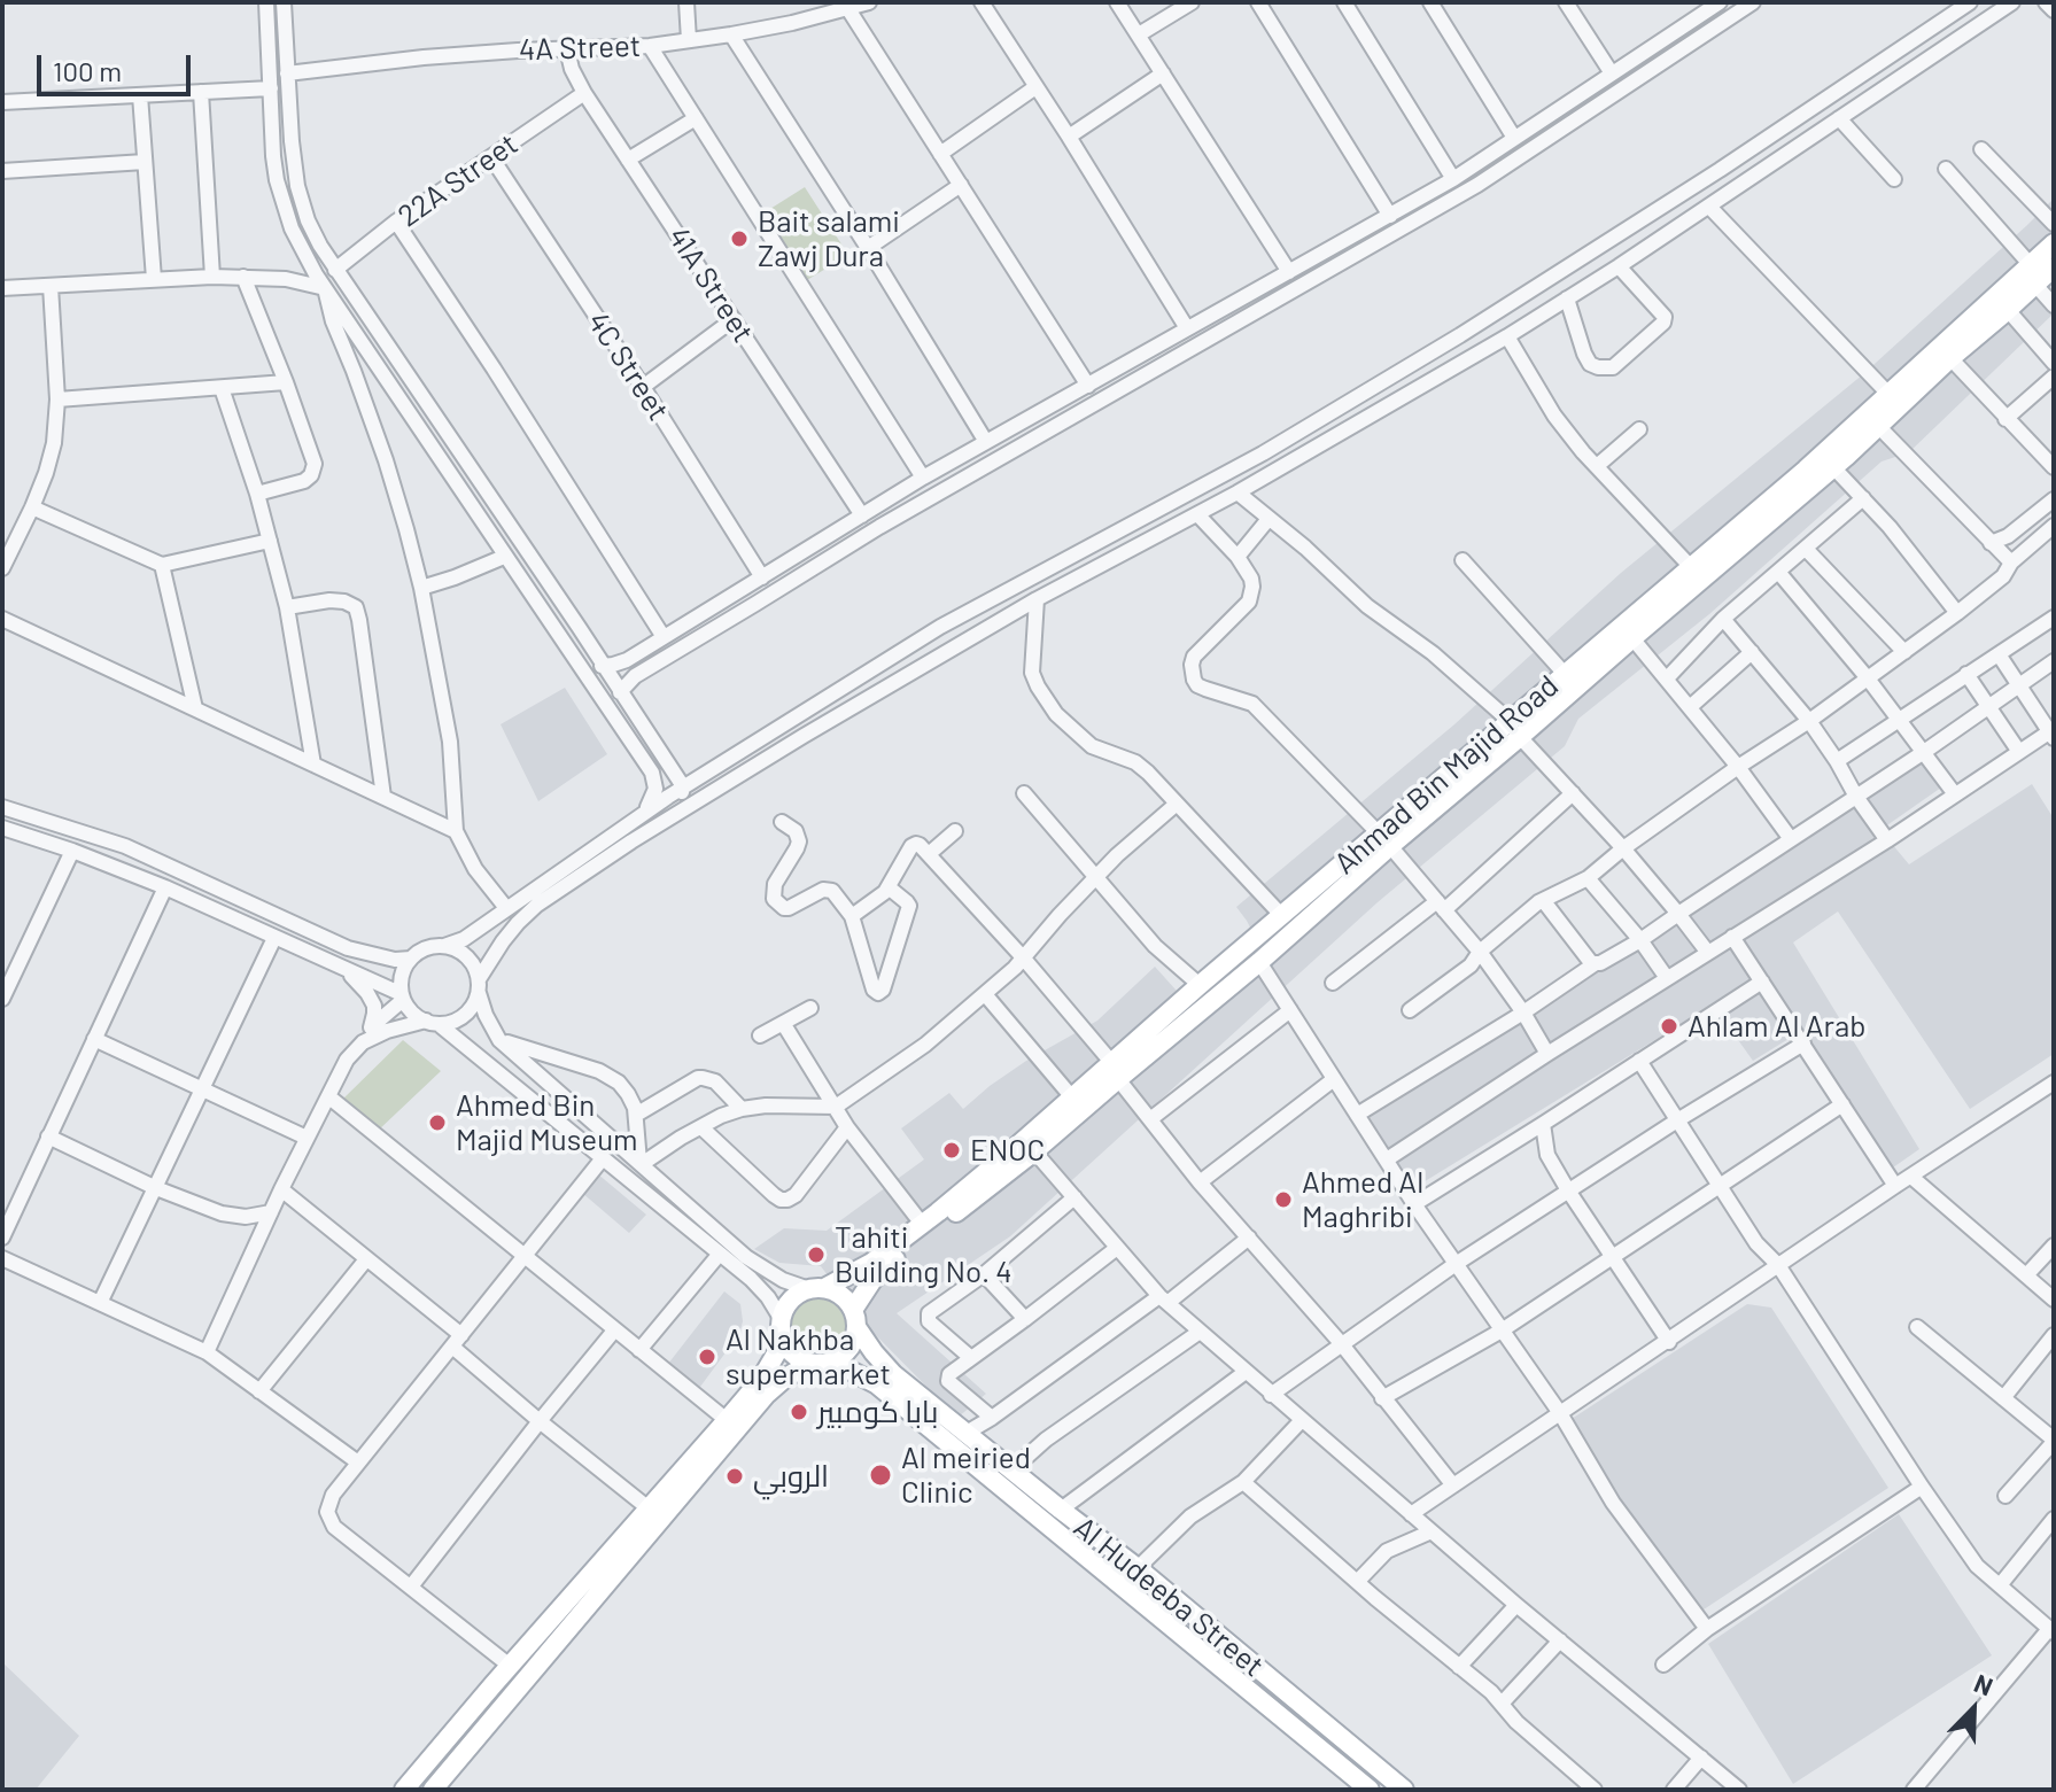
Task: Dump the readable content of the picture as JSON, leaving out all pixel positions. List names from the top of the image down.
{
  "streets": {
    "main road": ["Ahmad Bin Majid Road", "Al Hudeeba Street"],
    "street": [
      "4A Street",
      "22A Street",
      "41A Street",
      "4C Street"
    ]
  },
  "crossings": [
    ["4A Street", "41A Street"],
    ["22A Street", "41A Street"],
    ["22A Street", "4C Street"],
    ["Ahmad Bin Majid Road", "Al Hudeeba Street"]
  ],
  "places": [
    "Bait salami Zawj Dura",
    "Ahlam Al Arab",
    "Ahmed Bin Majid Museum",
    "ENOC",
    "Ahmed Al Maghribi",
    "Tahiti Building No. 4",
    "Al Nakhba supermarket",
    "بابا كومبير",
    "Al meiried Clinic",
    "الروبي"
  ],
  "scale_bar": "100 m",
  "north": "top right"
}
